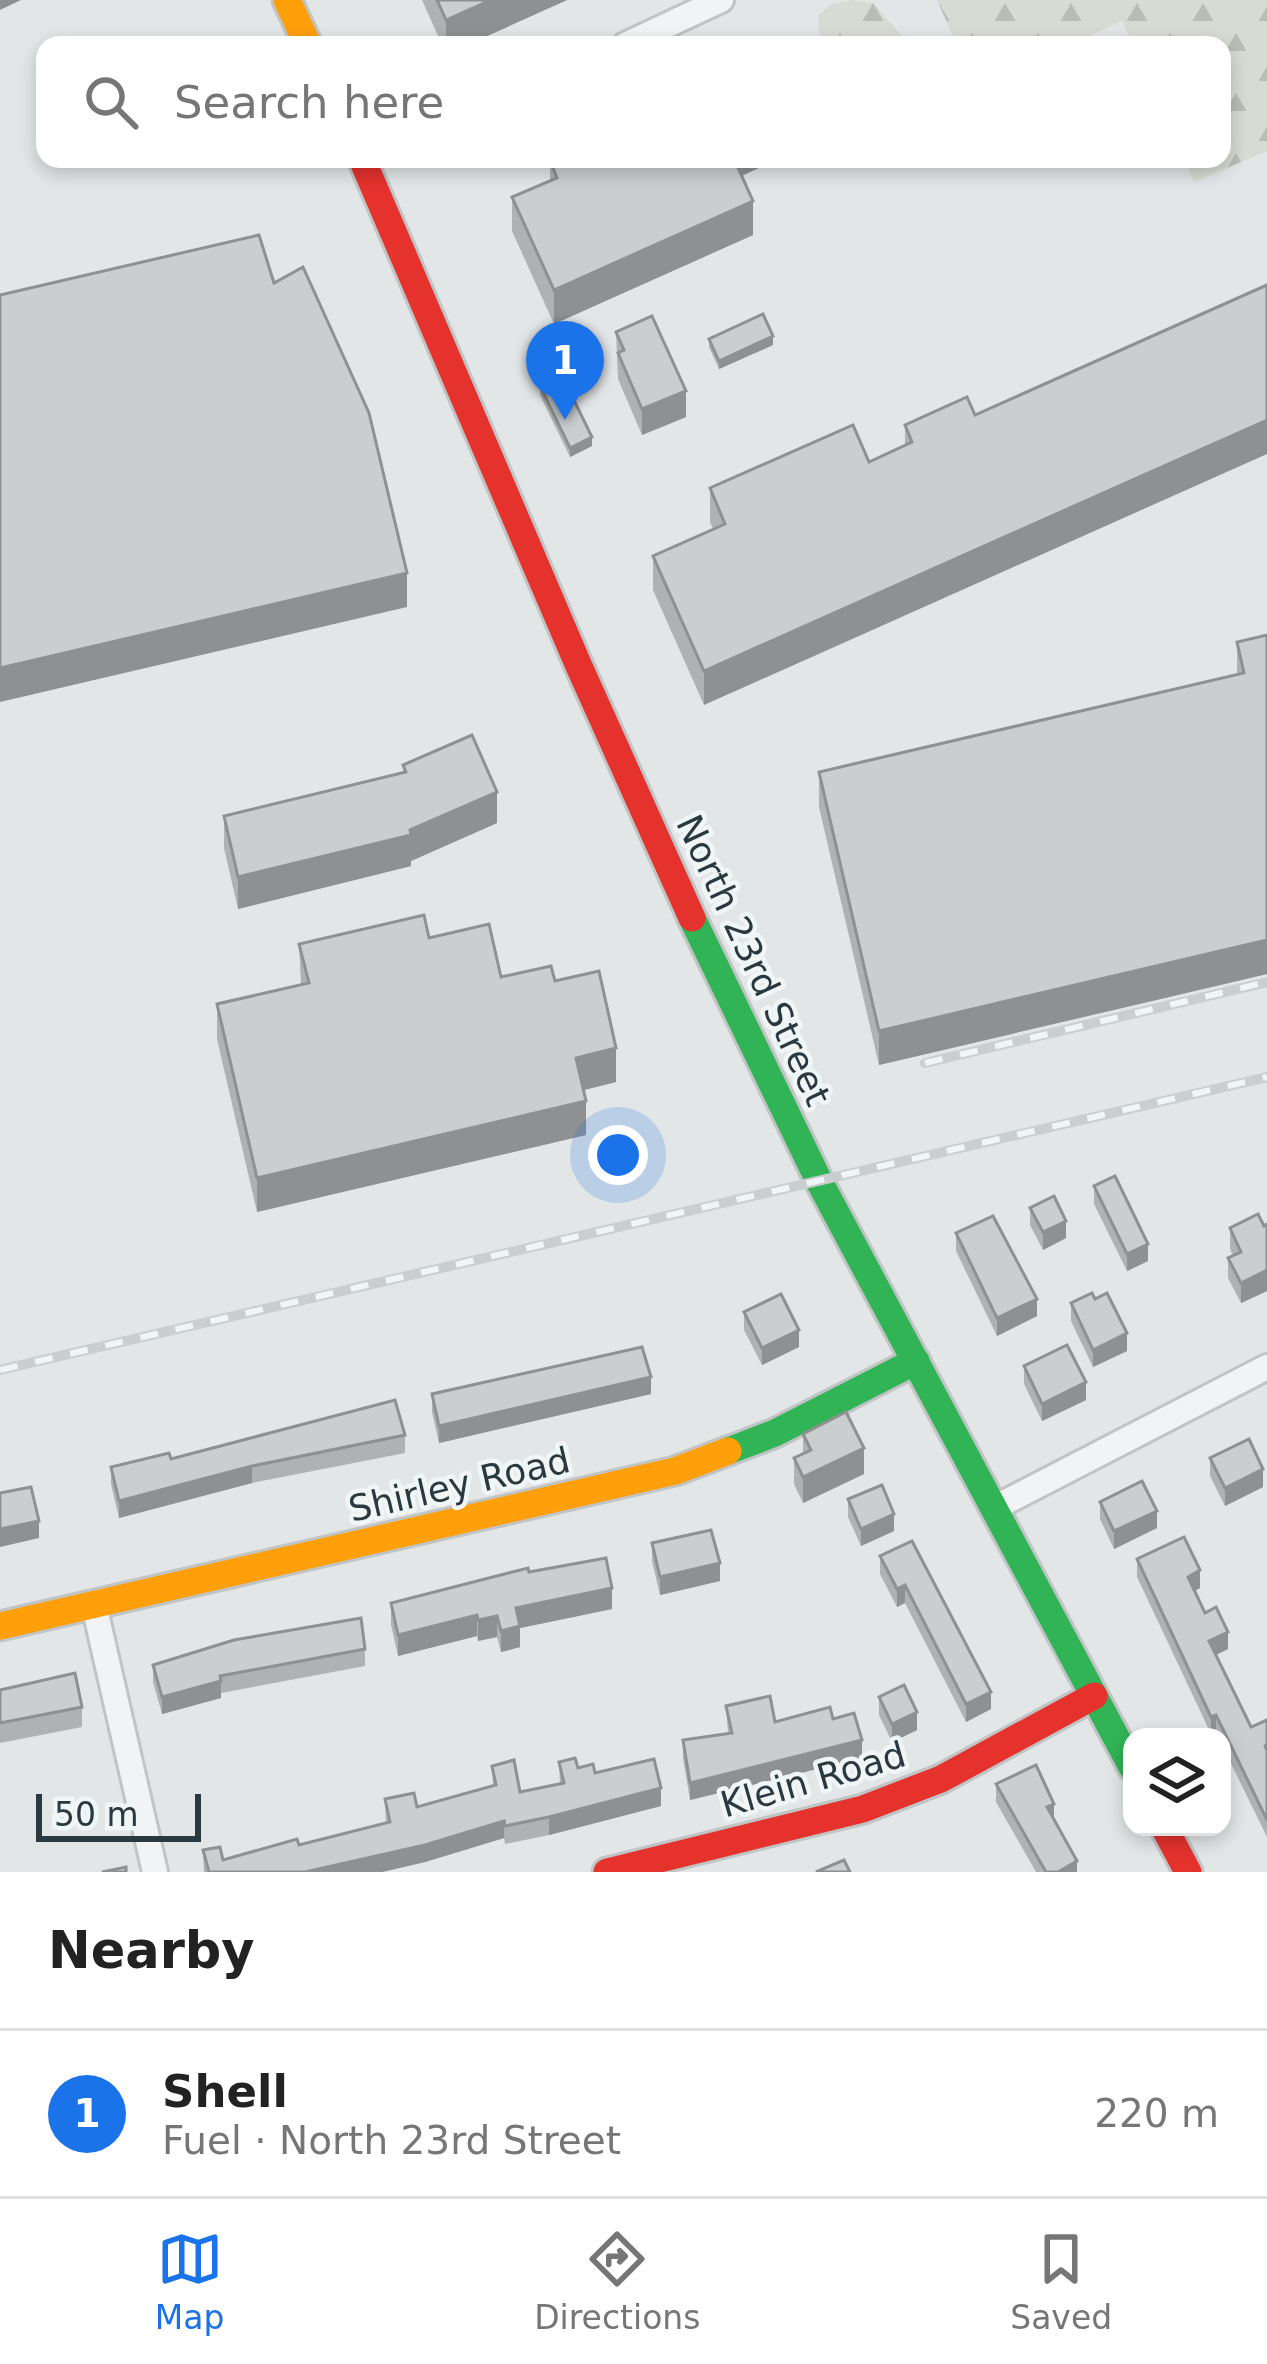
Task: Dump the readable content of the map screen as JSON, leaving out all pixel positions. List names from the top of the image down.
{
  "streets": {
    "main road": ["North 23rd Street", "Shirley Road", "Klein Road"]
  },
  "crossings": [
    ["North 23rd Street", "Shirley Road"],
    ["North 23rd Street", "Klein Road"]
  ],
  "scale_bar": "50 m",
  "page": {
    "search": "Search here",
    "pins": "1",
    "scale": "50 m",
    "heading": "Nearby",
    "list": [
      {
        "mark": "1",
        "name": "Shell",
        "note": "Fuel · North 23rd Street",
        "value": "220 m"
      }
    ],
    "nav": ["Map", "Directions", "Saved"]
  }
}
